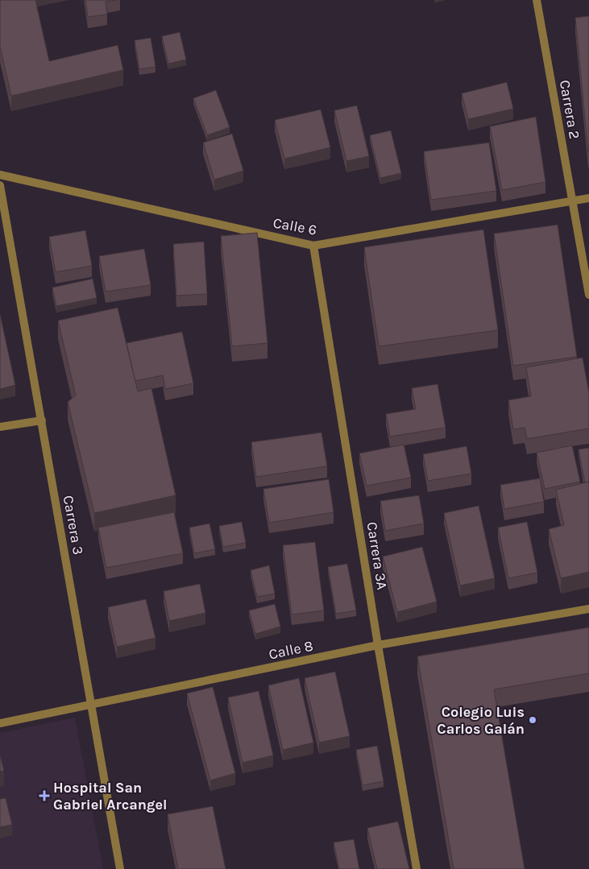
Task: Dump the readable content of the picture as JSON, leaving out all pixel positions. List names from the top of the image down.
{
  "streets": {
    "street": [
      "Carrera 2",
      "Calle 6",
      "Carrera 3",
      "Carrera 3A",
      "Calle 8"
    ]
  },
  "crossings": [
    ["Carrera 2", "Calle 6"],
    ["Calle 6", "Carrera 3A"],
    ["Carrera 3", "Calle 8"],
    ["Carrera 3A", "Calle 8"]
  ],
  "places": {
    "other": ["Colegio Luis Carlos Galán"],
    "health": ["Hospital San Gabriel Arcangel"]
  }
}
